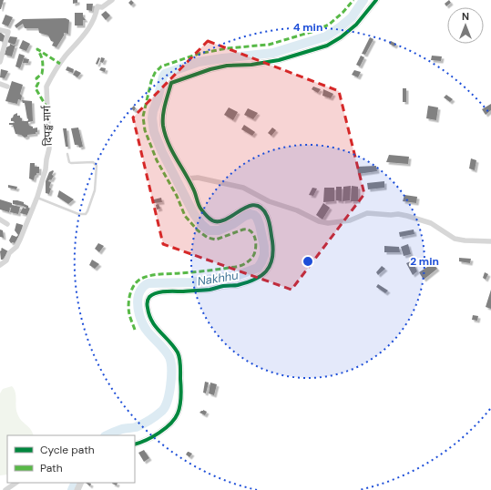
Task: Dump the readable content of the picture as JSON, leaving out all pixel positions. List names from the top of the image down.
{
  "streets": {
    "street": ["दिपङ्ख मार्ग"]
  },
  "water": ["Nakhhu"],
  "legend": ["Cycle path", "Path"],
  "north": "top",
  "rings": ["4 min", "2 min"]
}
